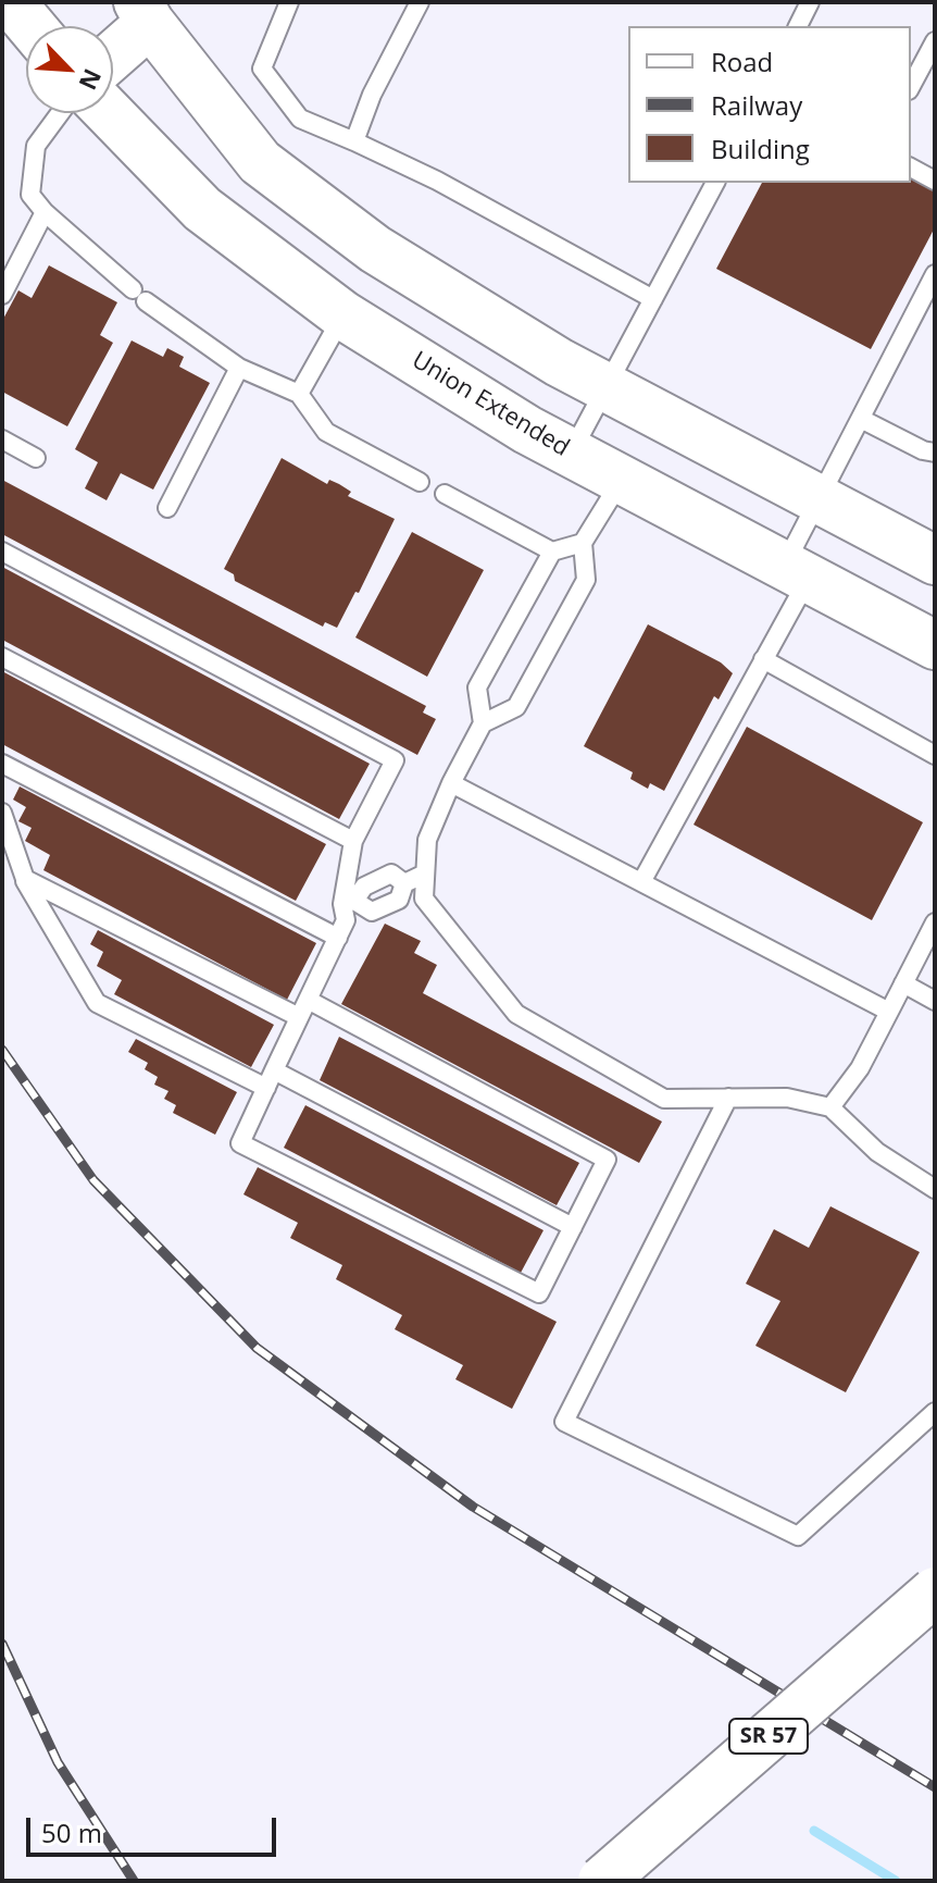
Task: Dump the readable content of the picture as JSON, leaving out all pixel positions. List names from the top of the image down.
{
  "streets": {
    "street": ["Union Extended", "SR 57"]
  },
  "legend": ["Road", "Railway", "Building"],
  "scale_bar": "50 m",
  "north": "bottom right"
}
